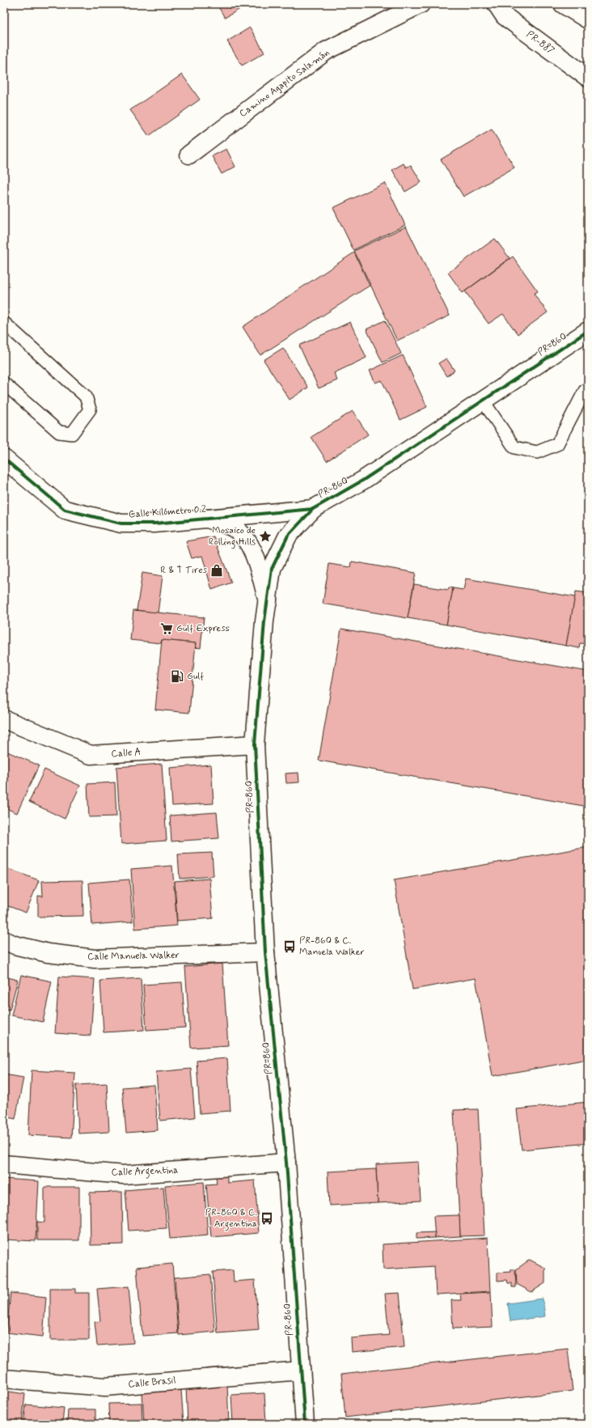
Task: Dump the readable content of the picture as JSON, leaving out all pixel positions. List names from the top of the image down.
{
  "streets": {
    "street": [
      "PR-887",
      "Camino Agapito Salamán",
      "PR-860",
      "Calle Kilómetro 0.2",
      "Calle A",
      "Calle Manuela Walker",
      "Calle Argentina",
      "Calle Brasil"
    ]
  },
  "crossings": [
    ["PR-860", "Calle Kilómetro 0.2"],
    ["PR-860", "Calle A"],
    ["PR-860", "Calle Manuela Walker"],
    ["PR-860", "Calle Argentina"],
    ["PR-860", "Calle Brasil"]
  ],
  "places": {
    "place": ["Mosaico de Rolling Hills"],
    "shop": ["R & T Tires"],
    "supermarket": ["Gulf Express"],
    "fuel station": ["Gulf"],
    "bus stop": ["PR-860 & C. Manuela Walker", "PR-860 & C. Argentina"]
  }
}
